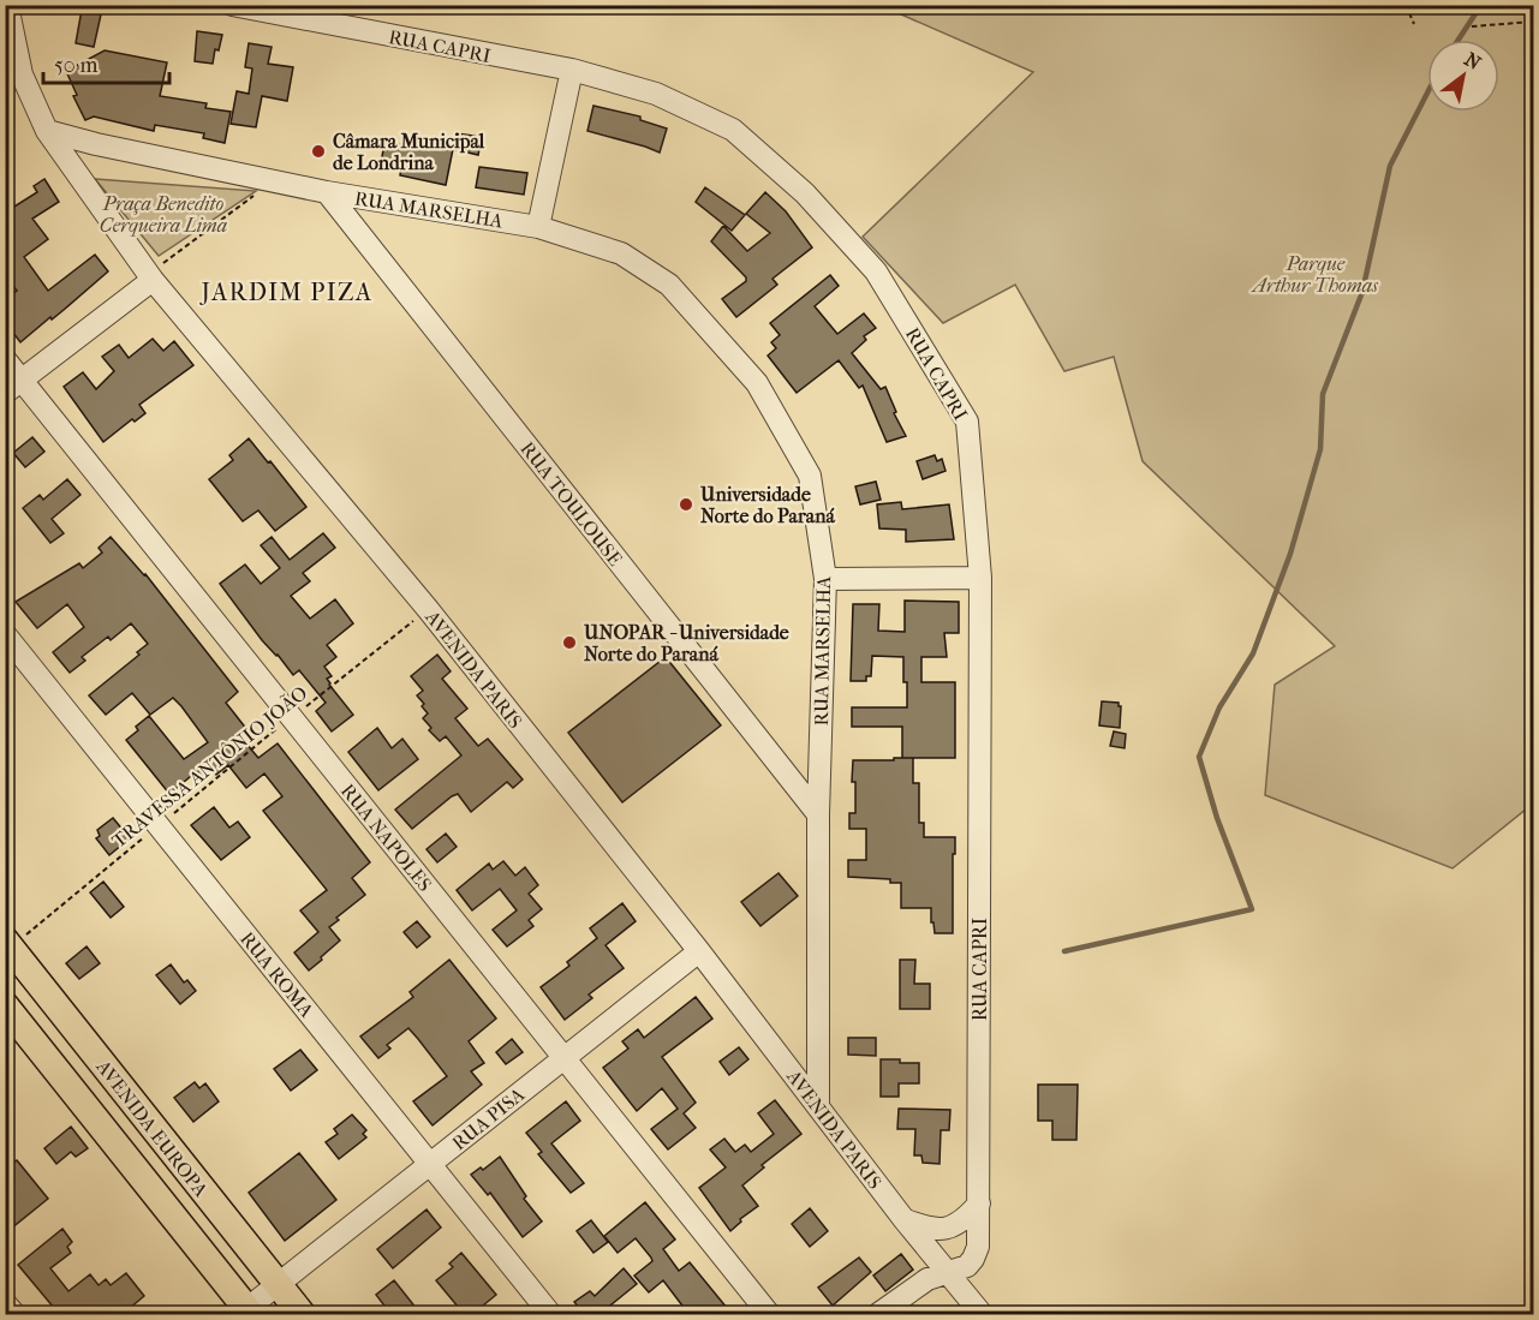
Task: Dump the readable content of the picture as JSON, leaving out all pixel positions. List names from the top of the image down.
{
  "streets": {
    "main road": ["AVENIDA EUROPA"],
    "street": [
      "RUA CAPRI",
      "RUA MARSELHA",
      "RUA TOULOUSE",
      "AVENIDA PARIS",
      "RUA NAPOLES",
      "RUA ROMA",
      "RUA PISA"
    ],
    "path": ["TRAVESSA ANTÔNIO JOÃO"]
  },
  "crossings": [
    ["RUA CAPRI", "AVENIDA PARIS"],
    ["RUA MARSELHA", "RUA TOULOUSE"],
    ["RUA MARSELHA", "AVENIDA PARIS"],
    ["AVENIDA PARIS", "TRAVESSA ANTÔNIO JOÃO"],
    ["AVENIDA PARIS", "RUA PISA"],
    ["TRAVESSA ANTÔNIO JOÃO", "RUA NAPOLES"],
    ["TRAVESSA ANTÔNIO JOÃO", "RUA ROMA"],
    ["TRAVESSA ANTÔNIO JOÃO", "AVENIDA EUROPA"],
    ["RUA NAPOLES", "RUA PISA"],
    ["RUA ROMA", "RUA PISA"],
    ["RUA PISA", "AVENIDA EUROPA"]
  ],
  "districts": ["JARDIM PIZA"],
  "parks": ["Praça Benedito Cerqueira Lima", "Parque Arthur Thomas"],
  "places": ["Câmara Municipal de Londrina", "Universidade Norte do Paraná", "UNOPAR - Universidade Norte do Paraná"],
  "scale_bar": "50 m",
  "north": "top right"
}
